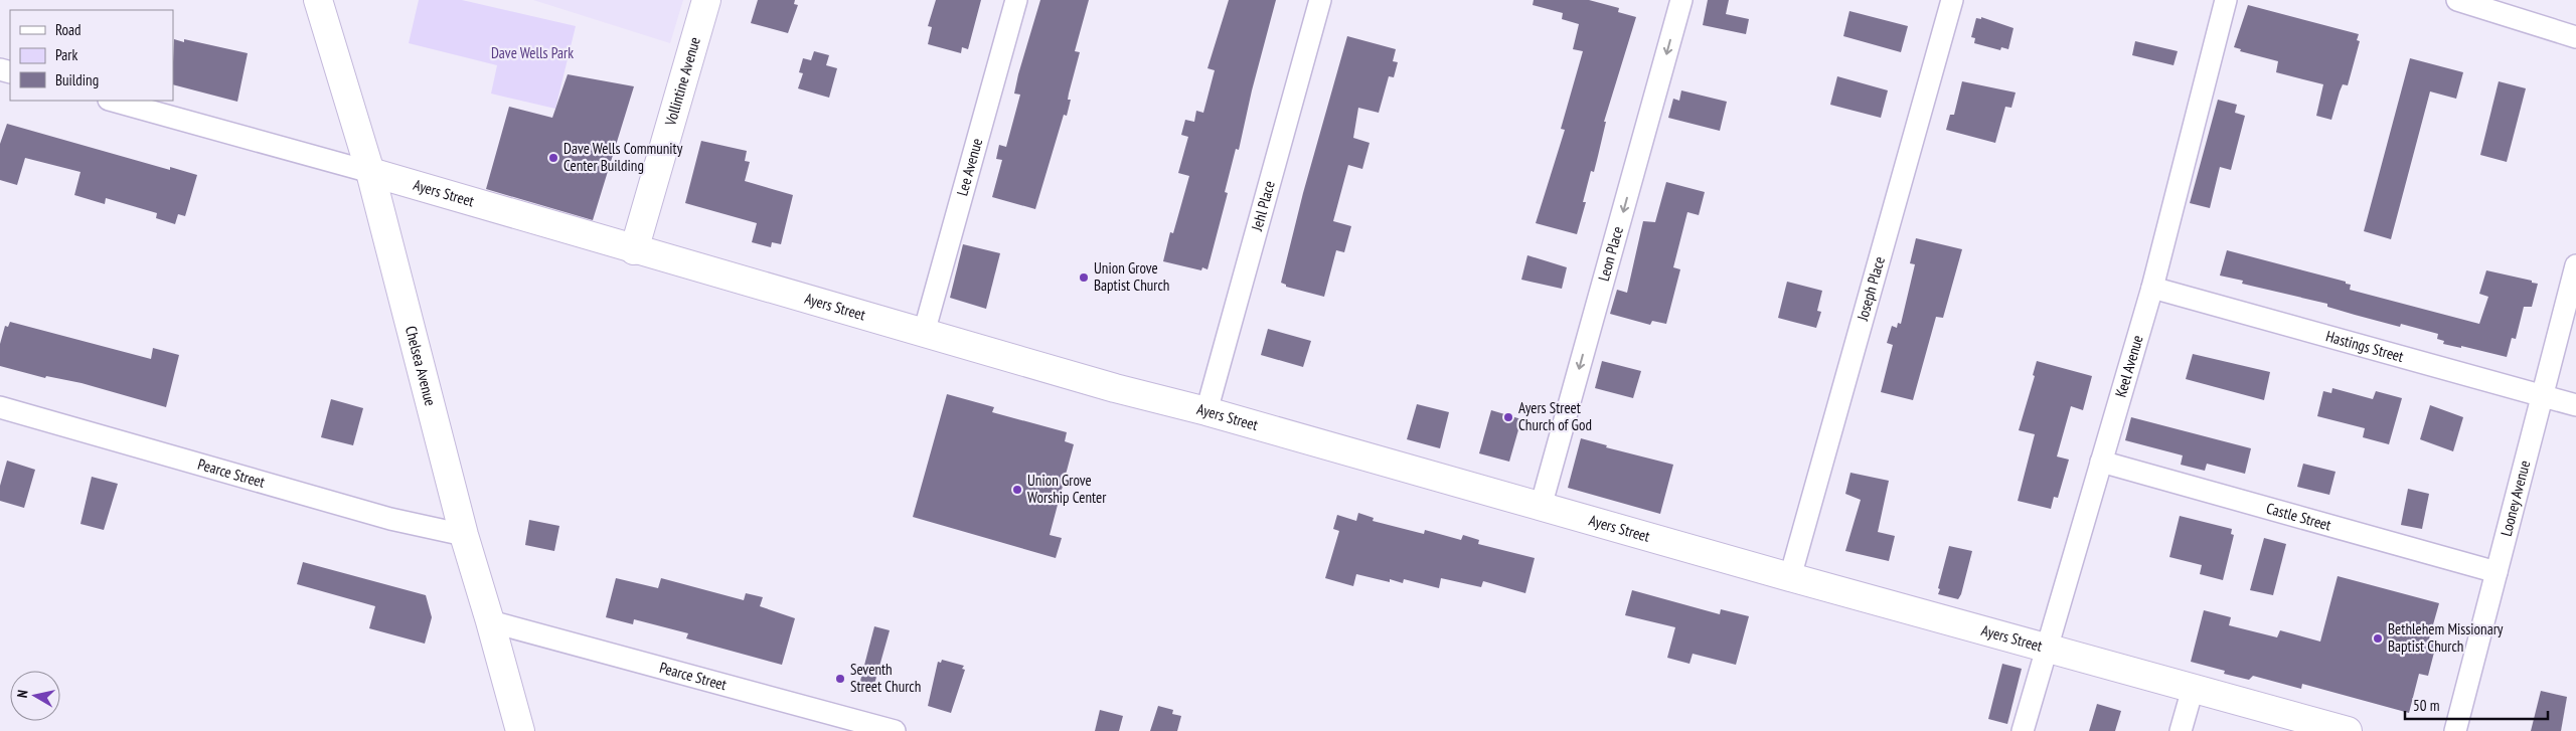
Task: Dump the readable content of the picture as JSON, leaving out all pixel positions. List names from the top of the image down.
{
  "streets": {
    "street": [
      "Vollintine Avenue",
      "Lee Avenue",
      "Ayers Street",
      "Jehl Place",
      "Leon Place",
      "Joseph Place",
      "Hastings Street",
      "Chelsea Avenue",
      "Keel Avenue",
      "Pearce Street",
      "Looney Avenue",
      "Castle Street"
    ]
  },
  "crossings": [
    ["Vollintine Avenue", "Ayers Street"],
    ["Lee Avenue", "Ayers Street"],
    ["Ayers Street", "Jehl Place"],
    ["Ayers Street", "Leon Place"],
    ["Ayers Street", "Joseph Place"],
    ["Ayers Street", "Chelsea Avenue"],
    ["Ayers Street", "Keel Avenue"],
    ["Hastings Street", "Keel Avenue"],
    ["Hastings Street", "Looney Avenue"],
    ["Chelsea Avenue", "Pearce Street"],
    ["Keel Avenue", "Castle Street"],
    ["Looney Avenue", "Castle Street"]
  ],
  "one_way": ["Leon Place"],
  "parks": ["Dave Wells Park"],
  "places": [
    "Dave Wells Community Center Building",
    "Union Grove Baptist Church",
    "Ayers Street Church of God",
    "Union Grove Worship Center",
    "Bethlehem Missionary Baptist Church",
    "Seventh Street Church"
  ],
  "legend": ["Road", "Park", "Building"],
  "scale_bar": "50 m",
  "north": "left"
}
